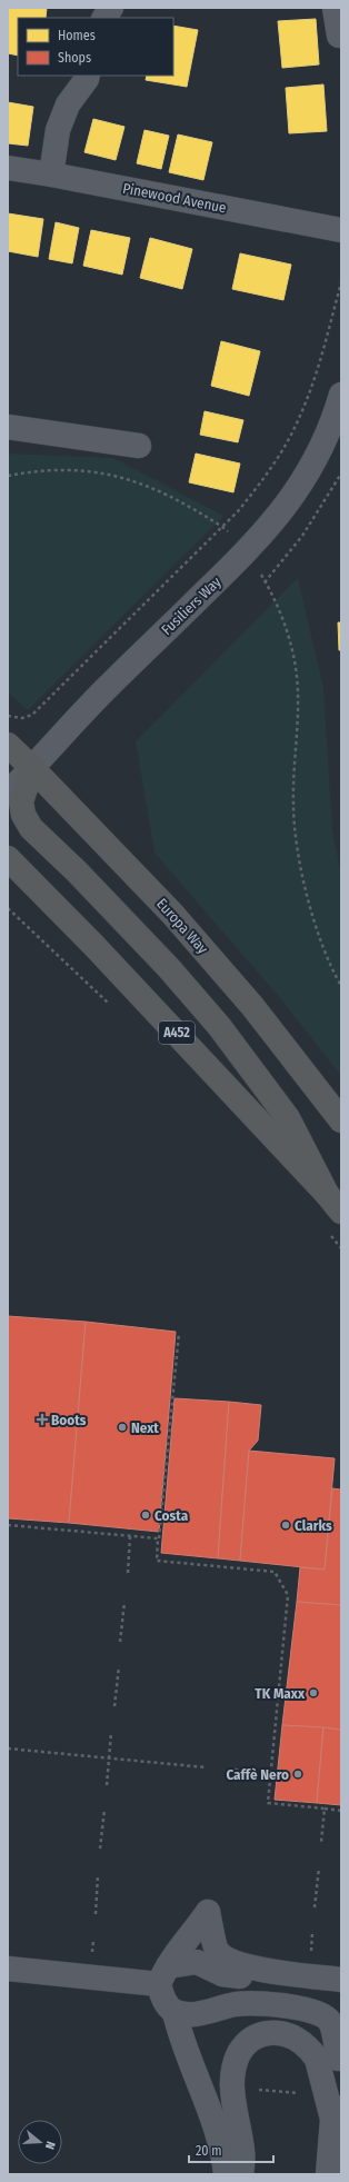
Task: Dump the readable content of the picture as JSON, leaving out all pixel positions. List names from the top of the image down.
{
  "streets": {
    "highway": ["Europa Way", "A452"],
    "street": ["Pinewood Avenue", "Fusiliers Way"]
  },
  "crossings": [
    ["Fusiliers Way", "Europa Way"]
  ],
  "places": {
    "health": ["Boots"],
    "other": [
      "Next",
      "Costa",
      "Clarks",
      "TK Maxx",
      "Caffè Nero"
    ]
  },
  "legend": ["Homes", "Shops"],
  "scale_bar": "20 m",
  "north": "right"
}
